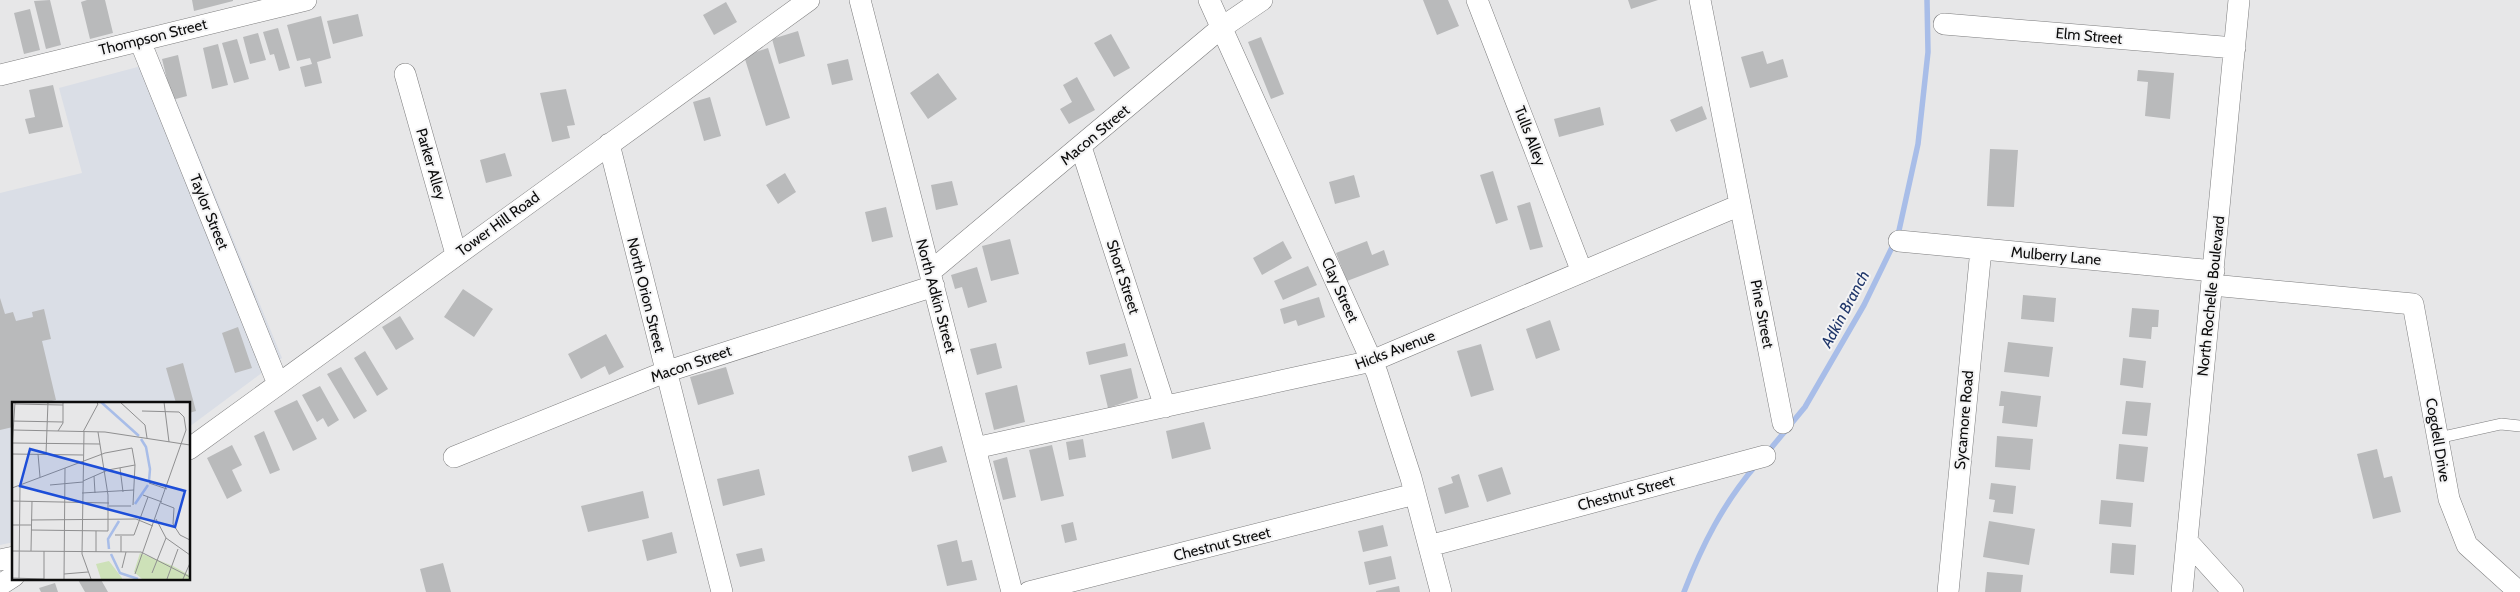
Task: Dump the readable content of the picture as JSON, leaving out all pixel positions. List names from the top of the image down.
{
  "streets": {
    "street": [
      "Elm Street",
      "Thompson Street",
      "Macon Street",
      "Tulls Alley",
      "Parker Alley",
      "Taylor Street",
      "Tower Hill Road",
      "Mulberry Lane",
      "Short Street",
      "Clay Street",
      "North Orion Street",
      "North Adkin Street",
      "North Rochelle Boulevard",
      "Pine Street",
      "Hicks Avenue",
      "Sycamore Road",
      "Cogdell Drive",
      "Chestnut Street"
    ]
  },
  "crossings": [
    ["Elm Street", "North Rochelle Boulevard"],
    ["Thompson Street", "Taylor Street"],
    ["Macon Street", "Short Street"],
    ["Macon Street", "Clay Street"],
    ["Macon Street", "North Orion Street"],
    ["Macon Street", "North Adkin Street"],
    ["Tulls Alley", "Hicks Avenue"],
    ["Parker Alley", "Tower Hill Road"],
    ["Taylor Street", "Tower Hill Road"],
    ["Tower Hill Road", "North Orion Street"],
    ["Mulberry Lane", "North Rochelle Boulevard"],
    ["Mulberry Lane", "Sycamore Road"],
    ["Mulberry Lane", "Cogdell Drive"],
    ["Short Street", "Hicks Avenue"],
    ["Clay Street", "Hicks Avenue"],
    ["Clay Street", "Chestnut Street"],
    ["North Adkin Street", "Hicks Avenue"],
    ["Pine Street", "Hicks Avenue"]
  ],
  "water": ["Adkin Branch"]
}
